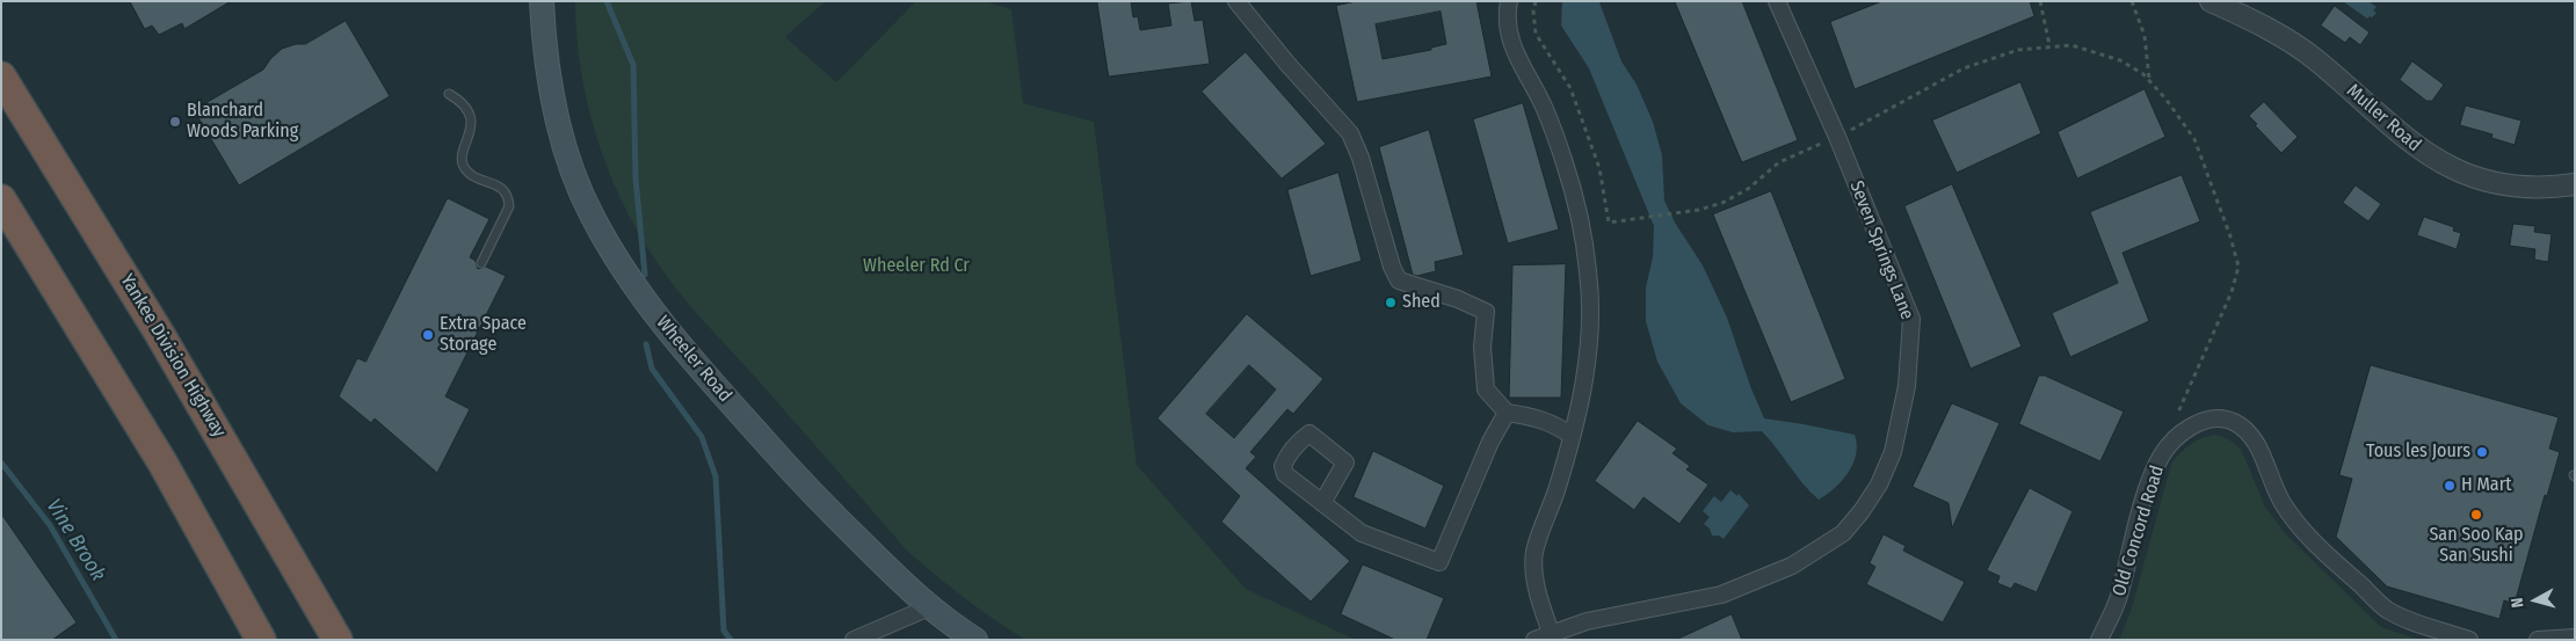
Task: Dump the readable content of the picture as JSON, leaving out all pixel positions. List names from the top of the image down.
{
  "streets": {
    "highway": ["Yankee Division Highway"],
    "main road": ["Wheeler Road"],
    "street": ["Muller Road", "Seven Springs Lane", "Old Concord Road"]
  },
  "water": ["Vine Brook"],
  "parks": ["Wheeler Rd Cr"],
  "places": [
    "Blanchard Woods Parking",
    "Shed",
    "Extra Space Storage",
    "Tous les Jours",
    "H Mart",
    "San Soo Kap San Sushi"
  ],
  "north": "left"
}
